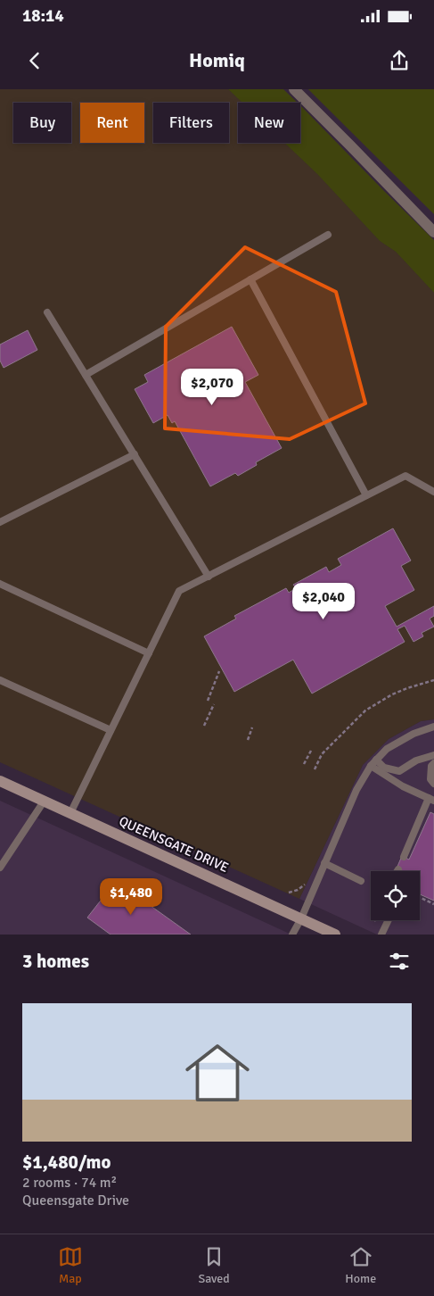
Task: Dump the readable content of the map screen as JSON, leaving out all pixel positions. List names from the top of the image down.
{
  "streets": {
    "street": ["QUEENSGATE DRIVE"]
  },
  "page": {
    "status": "18:14",
    "header": "Homiq",
    "chip": [
      "Buy",
      "Rent",
      "Filters",
      "New"
    ],
    "price": ["$2,070", "$2,040", "$1,480"],
    "heading": "3 homes",
    "list": [
      {
        "name": "$1,480/mo",
        "note": "2 rooms · 74 m² · Queensgate Drive"
      }
    ],
    "tabs": ["Map", "Saved", "Home"]
  }
}
